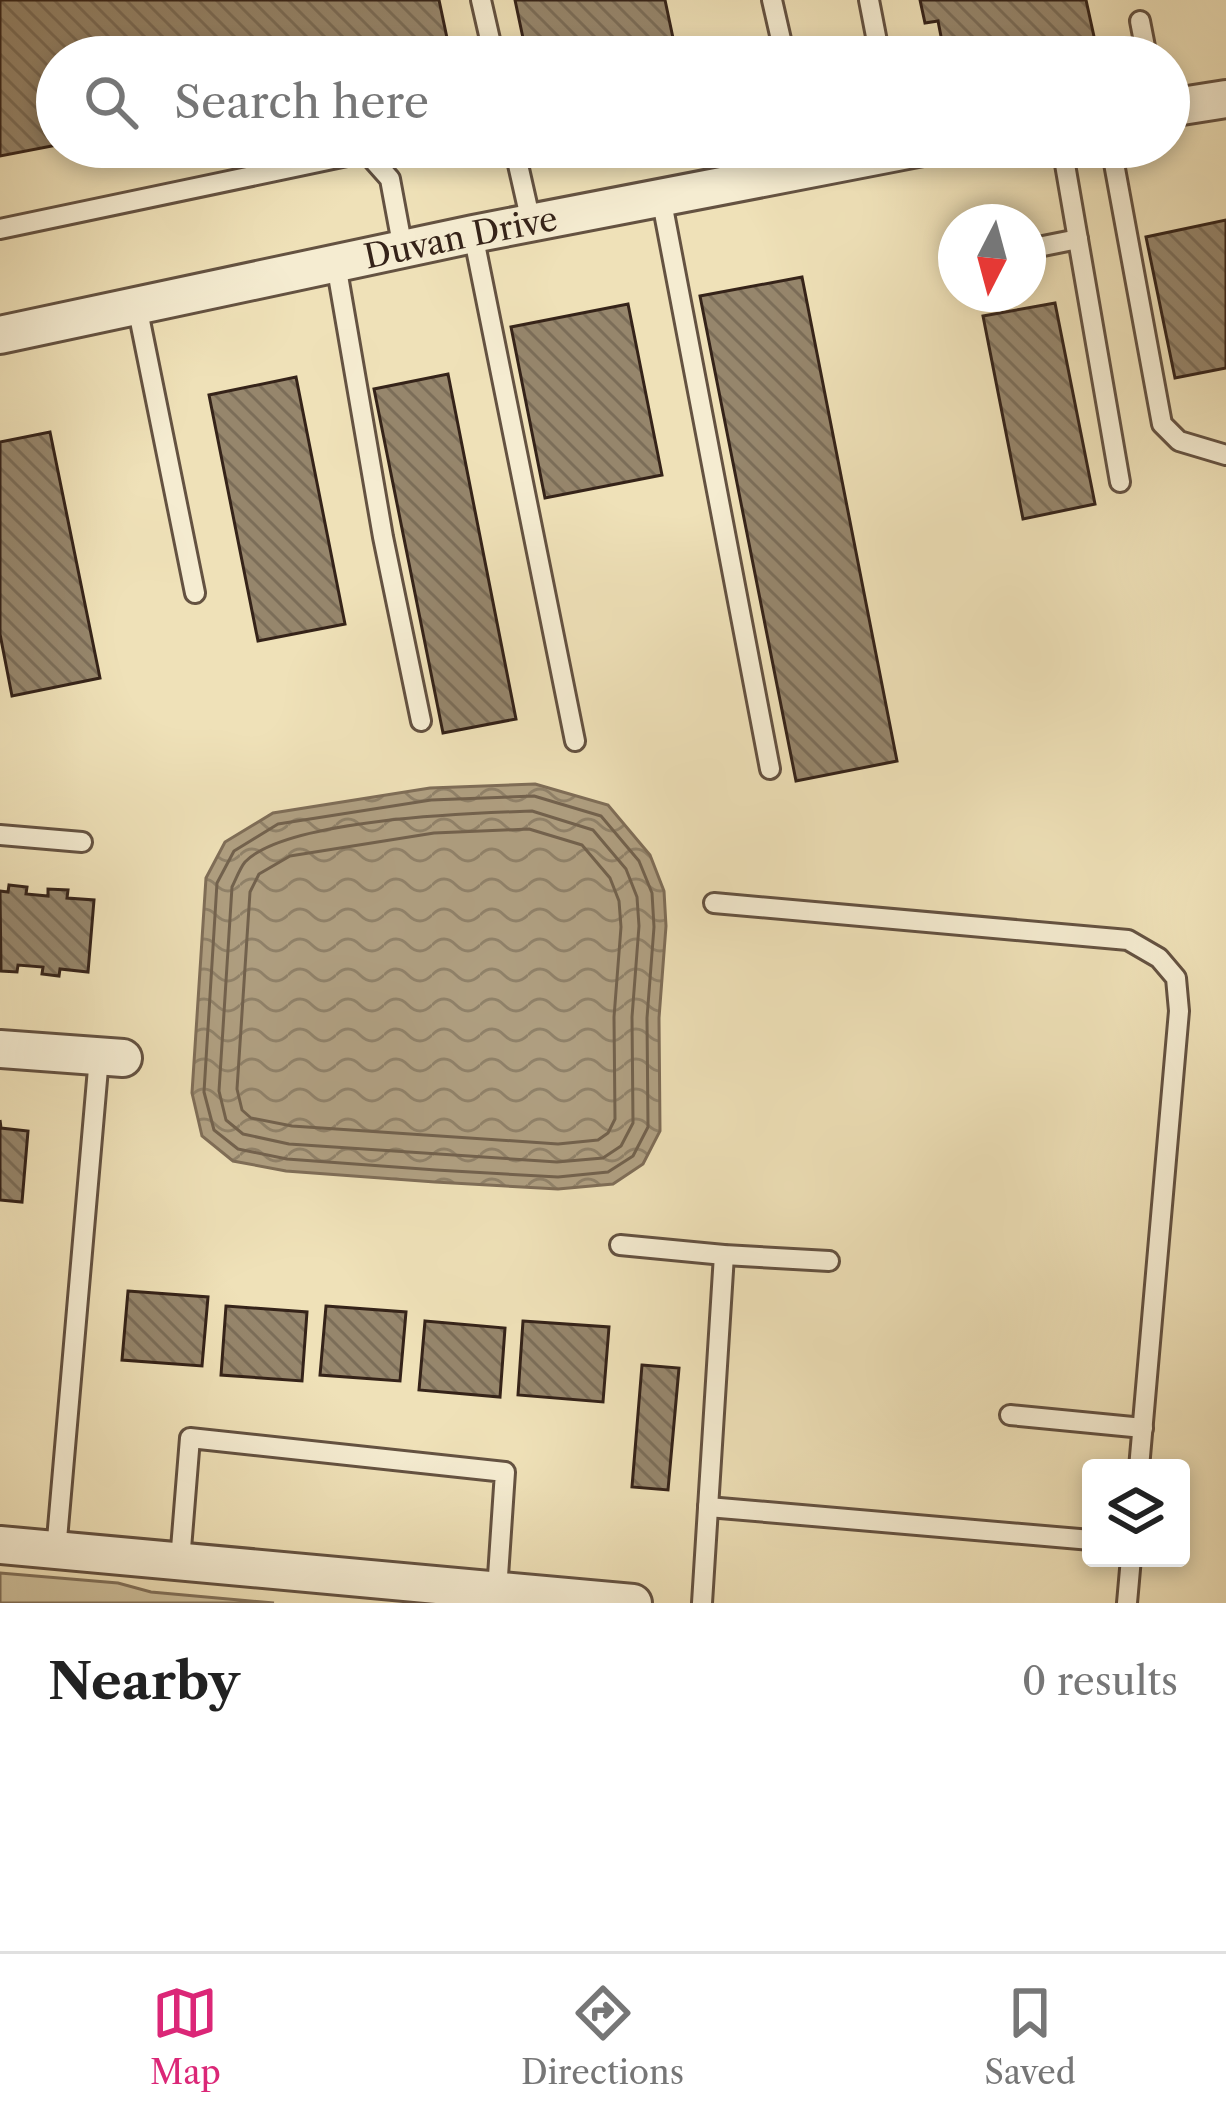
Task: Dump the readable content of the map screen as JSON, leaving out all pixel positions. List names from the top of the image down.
{
  "streets": {
    "street": ["Duvan Drive"]
  },
  "north": "bottom",
  "page": {
    "search": "Search here",
    "heading": ["Nearby", "0 results"],
    "nav": ["Map", "Directions", "Saved"]
  }
}
